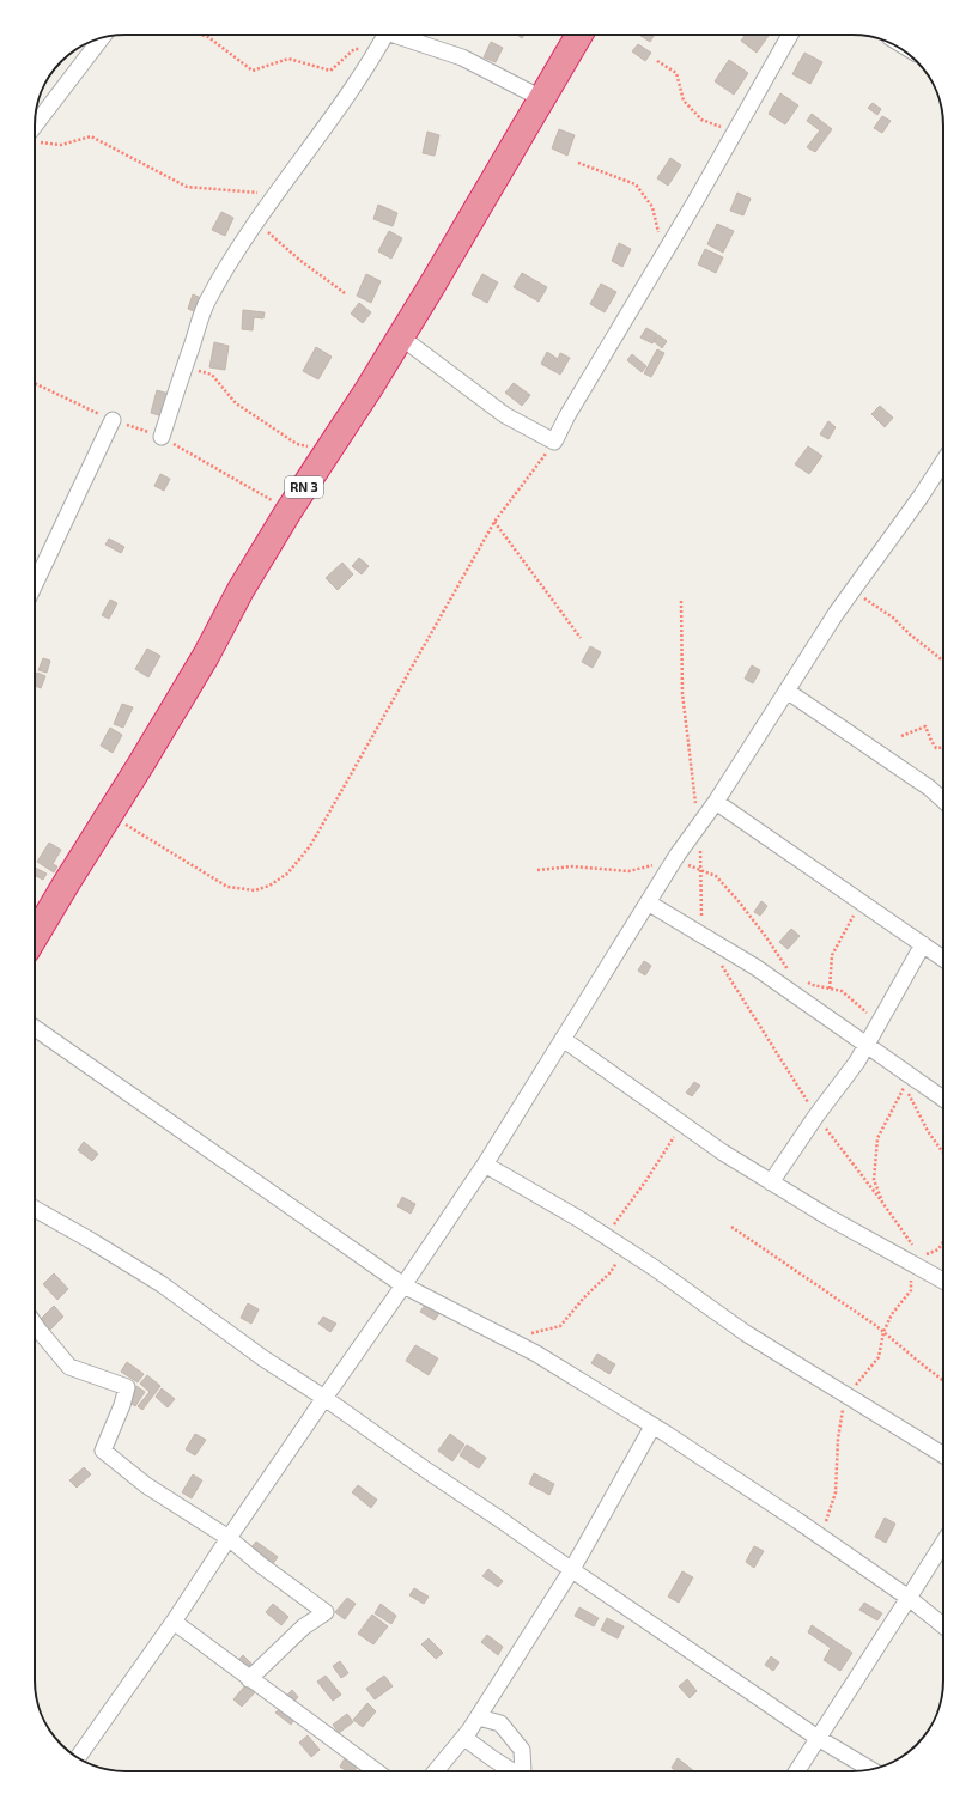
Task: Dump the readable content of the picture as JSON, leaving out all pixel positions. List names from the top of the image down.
{
  "streets": {
    "highway": ["RN 3"]
  }
}
